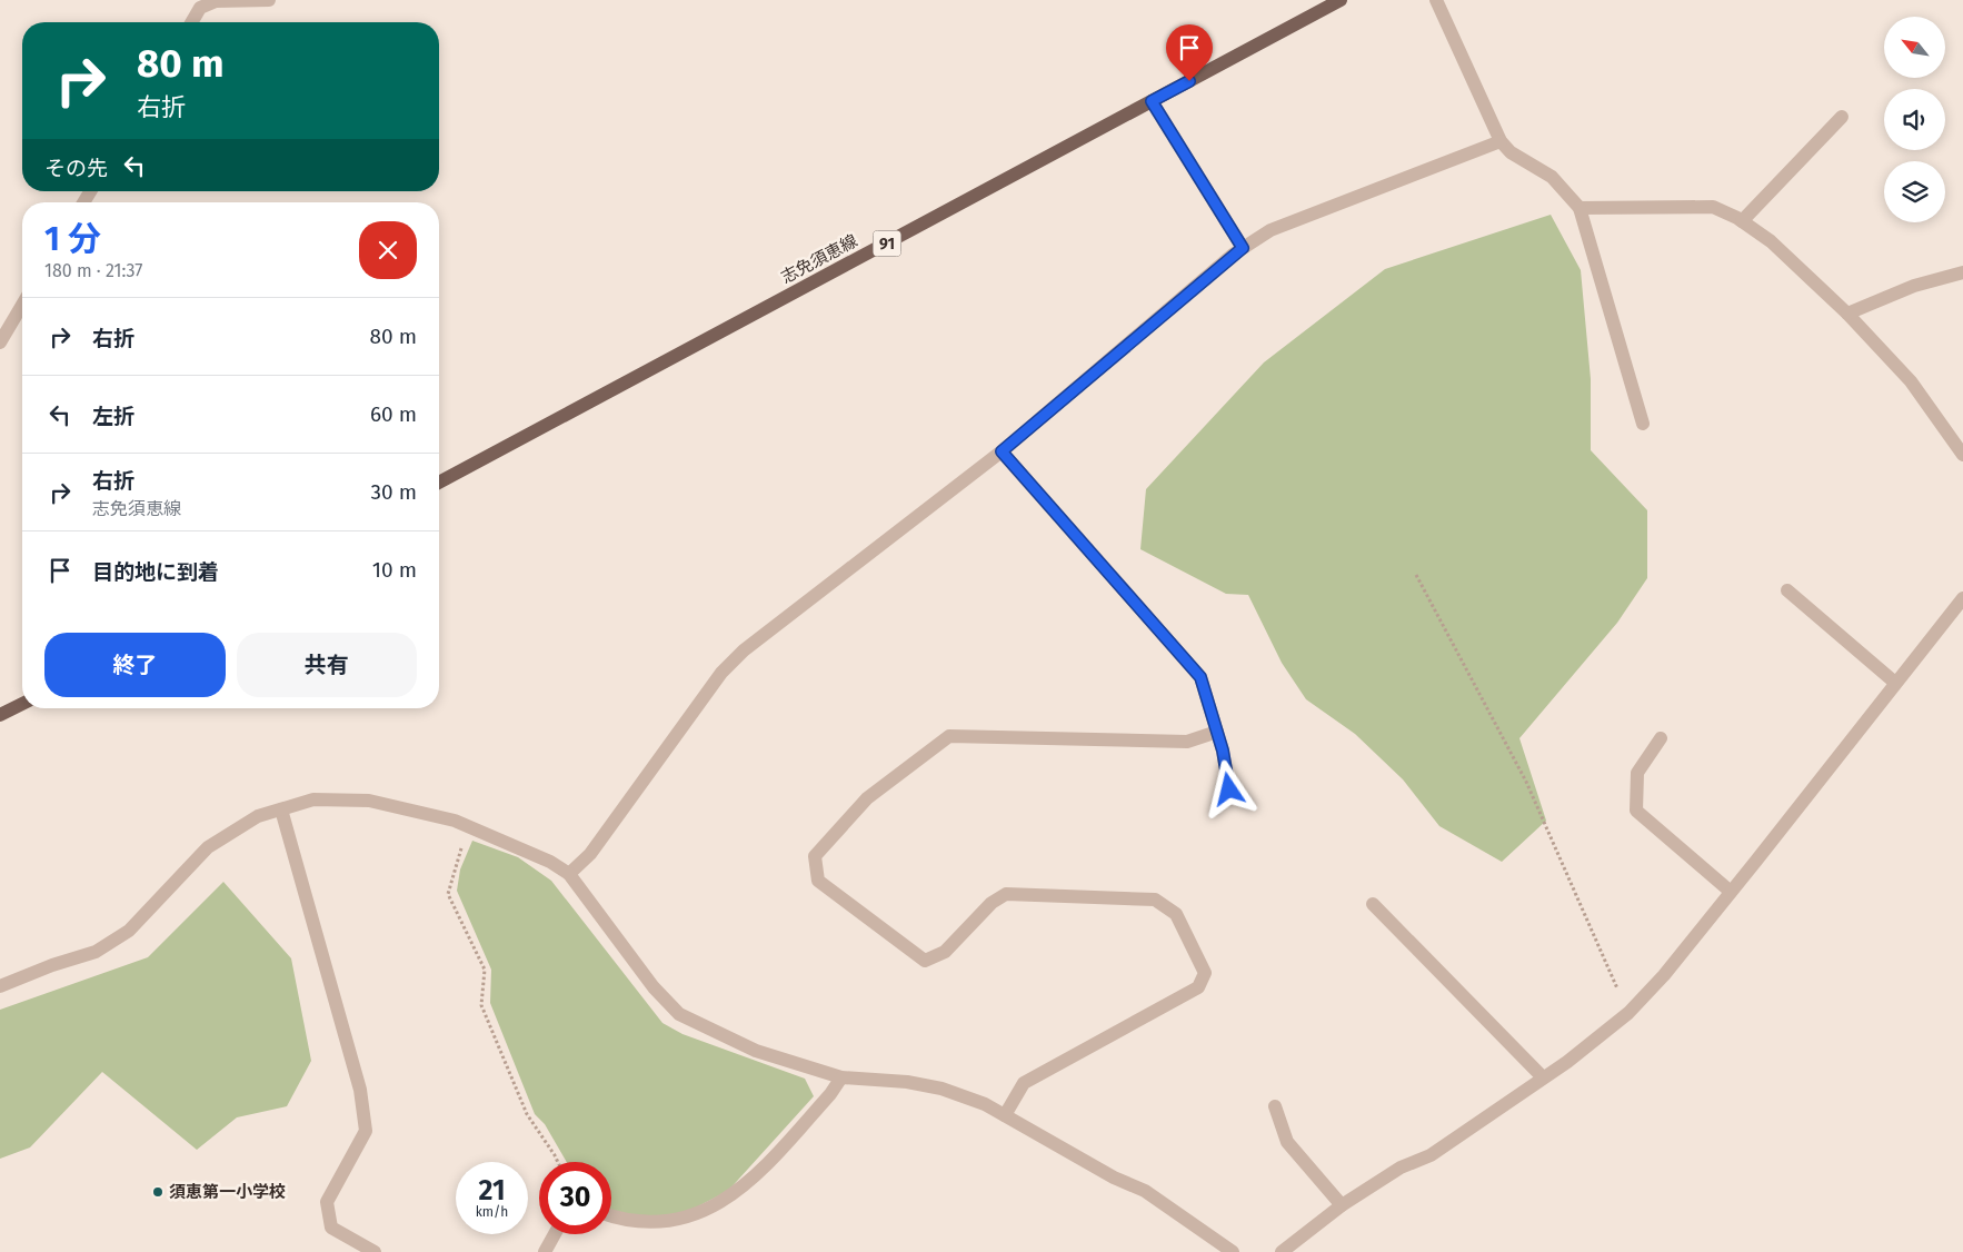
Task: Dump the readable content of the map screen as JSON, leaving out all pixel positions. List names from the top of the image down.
{
  "streets": {
    "main road": ["91", "志免須恵線"]
  },
  "places": ["須恵第一小学校"],
  "north": "top left",
  "page": {
    "turn": ["80 m", "右折"],
    "then": "その先",
    "heading": ["1 分", "180 m · 21:37"],
    "list": [
      {
        "name": "右折",
        "value": "80 m"
      },
      {
        "name": "左折",
        "value": "60 m"
      },
      {
        "name": "右折",
        "note": "志免須恵線",
        "value": "30 m"
      },
      {
        "name": "目的地に到着",
        "value": "10 m"
      }
    ],
    "buttons": ["終了", "共有"],
    "speed": "21 km/h",
    "limit": "30"
  }
}
